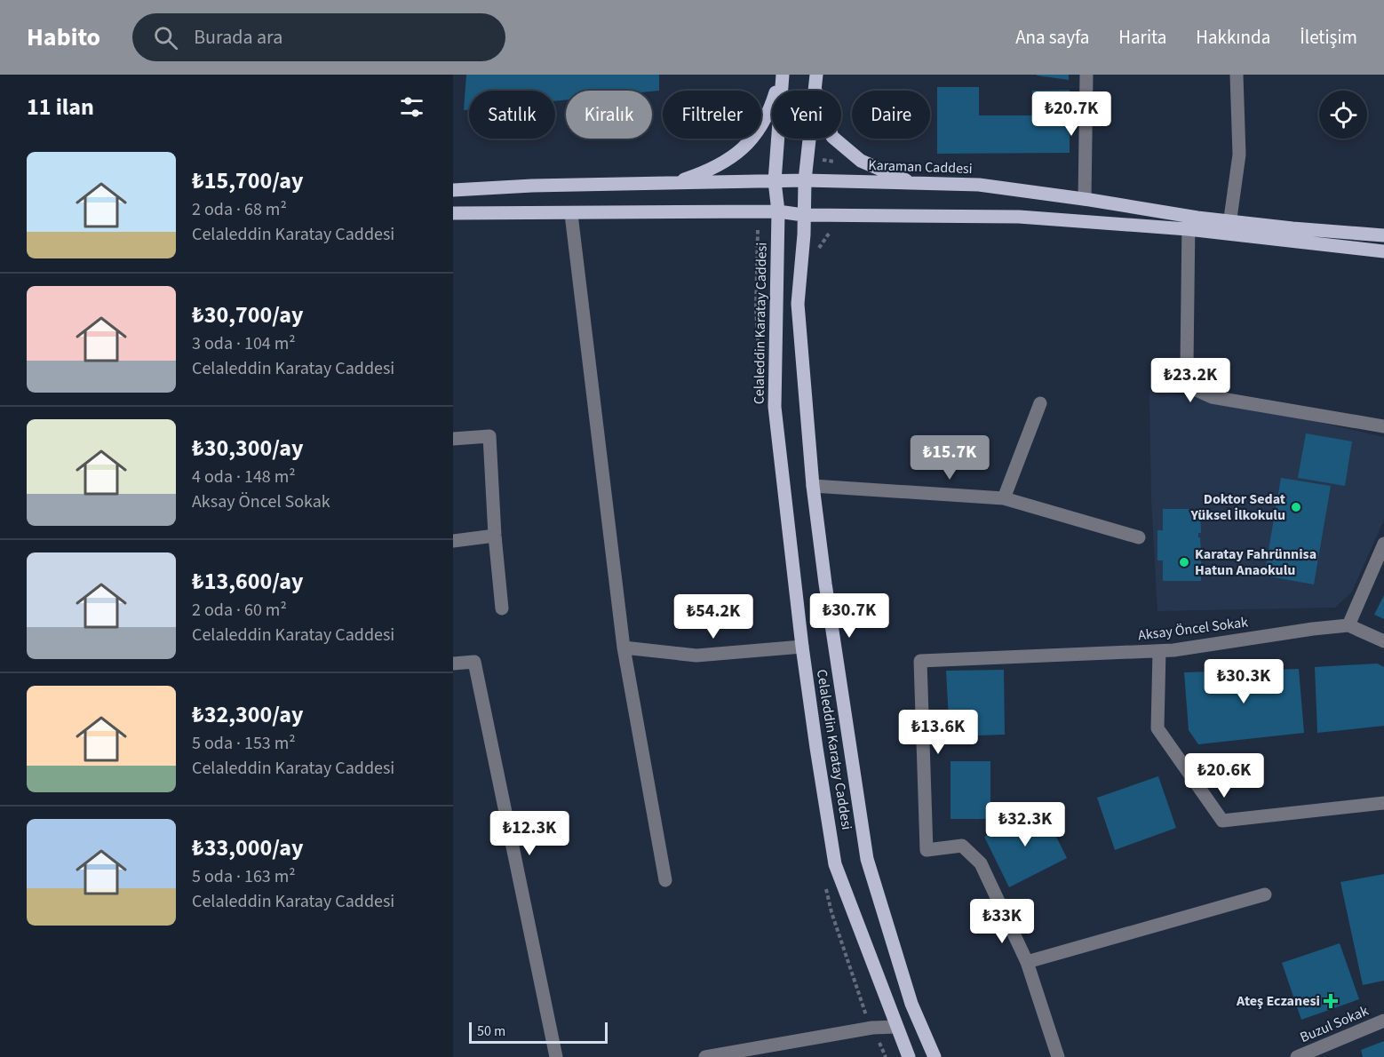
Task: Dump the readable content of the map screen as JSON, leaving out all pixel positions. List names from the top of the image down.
{
  "streets": {
    "main road": ["Karaman Caddesi", "Celaleddin Karatay Caddesi"],
    "street": ["Aksay Öncel Sokak", "Buzul Sokak"]
  },
  "crossings": [
    ["Karaman Caddesi", "Celaleddin Karatay Caddesi"]
  ],
  "places": {
    "other": ["Doktor Sedat Yüksel İlkokulu", "Karatay Fahrünnisa Hatun Anaokulu"],
    "health": ["Ateş Eczanesi"]
  },
  "scale_bar": "50 m",
  "page": {
    "header": "Habito",
    "search": "Burada ara",
    "nav": [
      "Ana sayfa",
      "Harita",
      "Hakkında",
      "İletişim"
    ],
    "heading": "11 ilan",
    "chip": [
      "Satılık",
      "Kiralık",
      "Filtreler",
      "Yeni",
      "Daire"
    ],
    "price": [
      "₺20.7K",
      "₺23.2K",
      "₺15.7K",
      "₺30.7K",
      "₺54.2K",
      "₺30.3K",
      "₺13.6K",
      "₺20.6K",
      "₺32.3K",
      "₺12.3K",
      "₺33K"
    ],
    "list": [
      {
        "name": "₺15,700/ay",
        "note": "2 oda · 68 m² · Celaleddin Karatay Caddesi"
      },
      {
        "name": "₺30,700/ay",
        "note": "3 oda · 104 m² · Celaleddin Karatay Caddesi"
      },
      {
        "name": "₺30,300/ay",
        "note": "4 oda · 148 m² · Aksay Öncel Sokak"
      },
      {
        "name": "₺13,600/ay",
        "note": "2 oda · 60 m² · Celaleddin Karatay Caddesi"
      },
      {
        "name": "₺32,300/ay",
        "note": "5 oda · 153 m² · Celaleddin Karatay Caddesi"
      },
      {
        "name": "₺33,000/ay",
        "note": "5 oda · 163 m² · Celaleddin Karatay Caddesi"
      }
    ],
    "scale": "50 m"
  }
}
